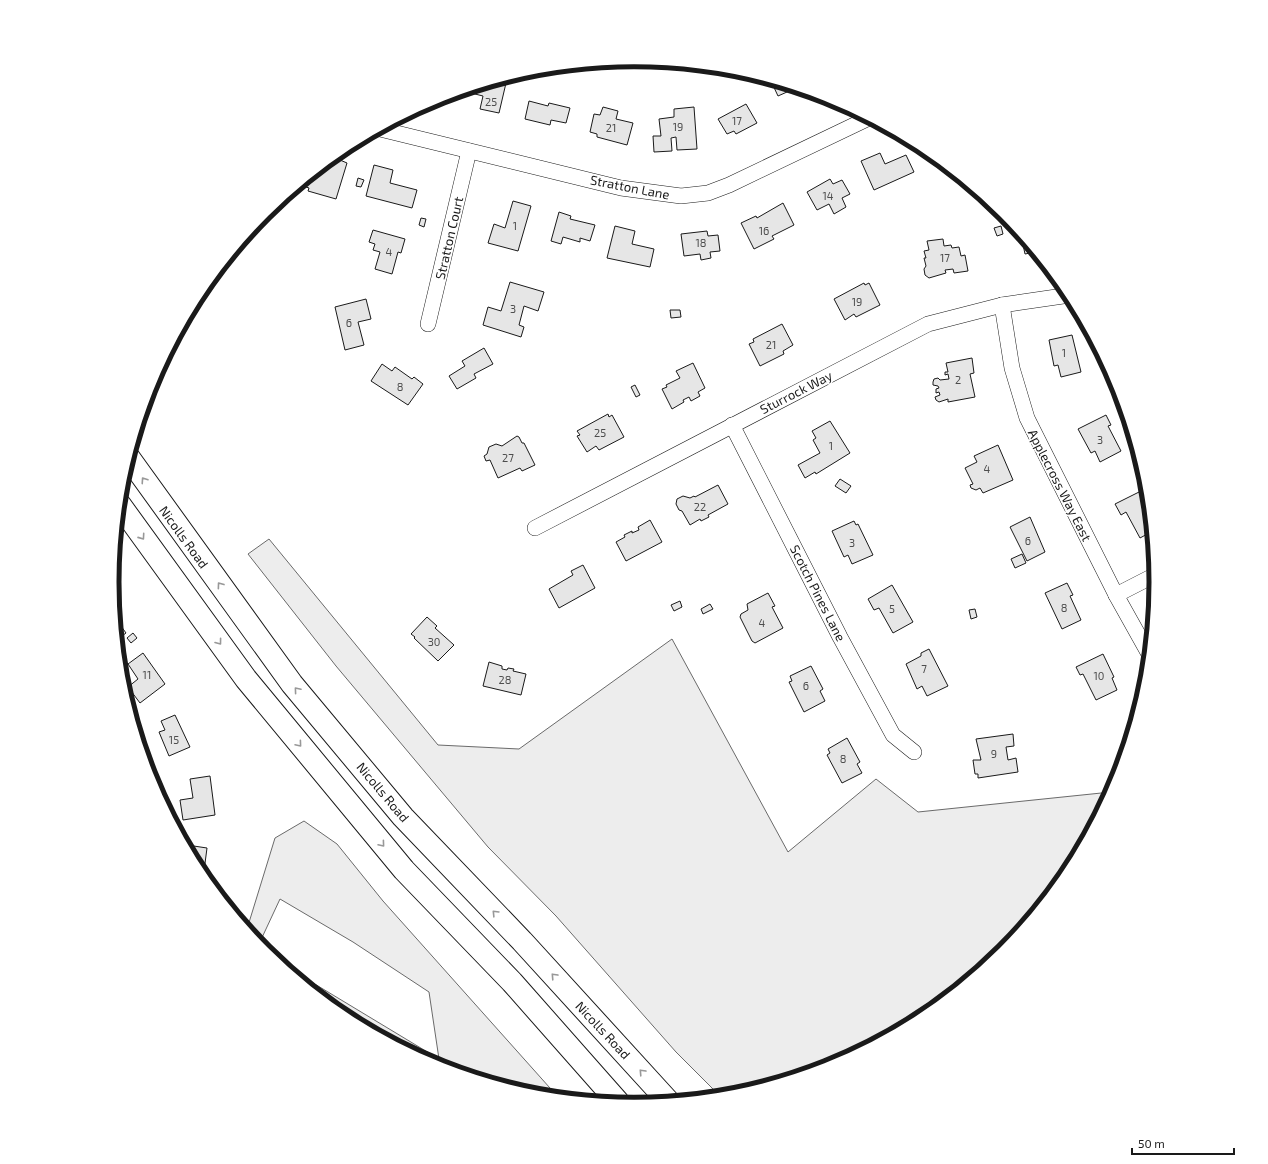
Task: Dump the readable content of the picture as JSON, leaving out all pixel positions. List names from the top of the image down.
{
  "streets": {
    "highway": ["Nicolls Road"],
    "street": [
      "Stratton Lane",
      "Stratton Court",
      "Sturrock Way",
      "Applecross Way East",
      "Scotch Pines Lane"
    ]
  },
  "crossings": [
    ["Stratton Lane", "Stratton Court"],
    ["Sturrock Way", "Applecross Way East"],
    ["Sturrock Way", "Scotch Pines Lane"]
  ],
  "house_numbers": [
    "25",
    "17",
    "19",
    "21",
    "14",
    "1",
    "16",
    "18",
    "4",
    "17",
    "19",
    "3",
    "6",
    "21",
    "1",
    "2",
    "8",
    "25",
    "3",
    "1",
    "27",
    "4",
    "22",
    "6",
    "3",
    "8",
    "5",
    "4",
    "30",
    "7",
    "11",
    "10",
    "28",
    "6",
    "15",
    "9",
    "8"
  ],
  "scale_bar": "50 m"
}
